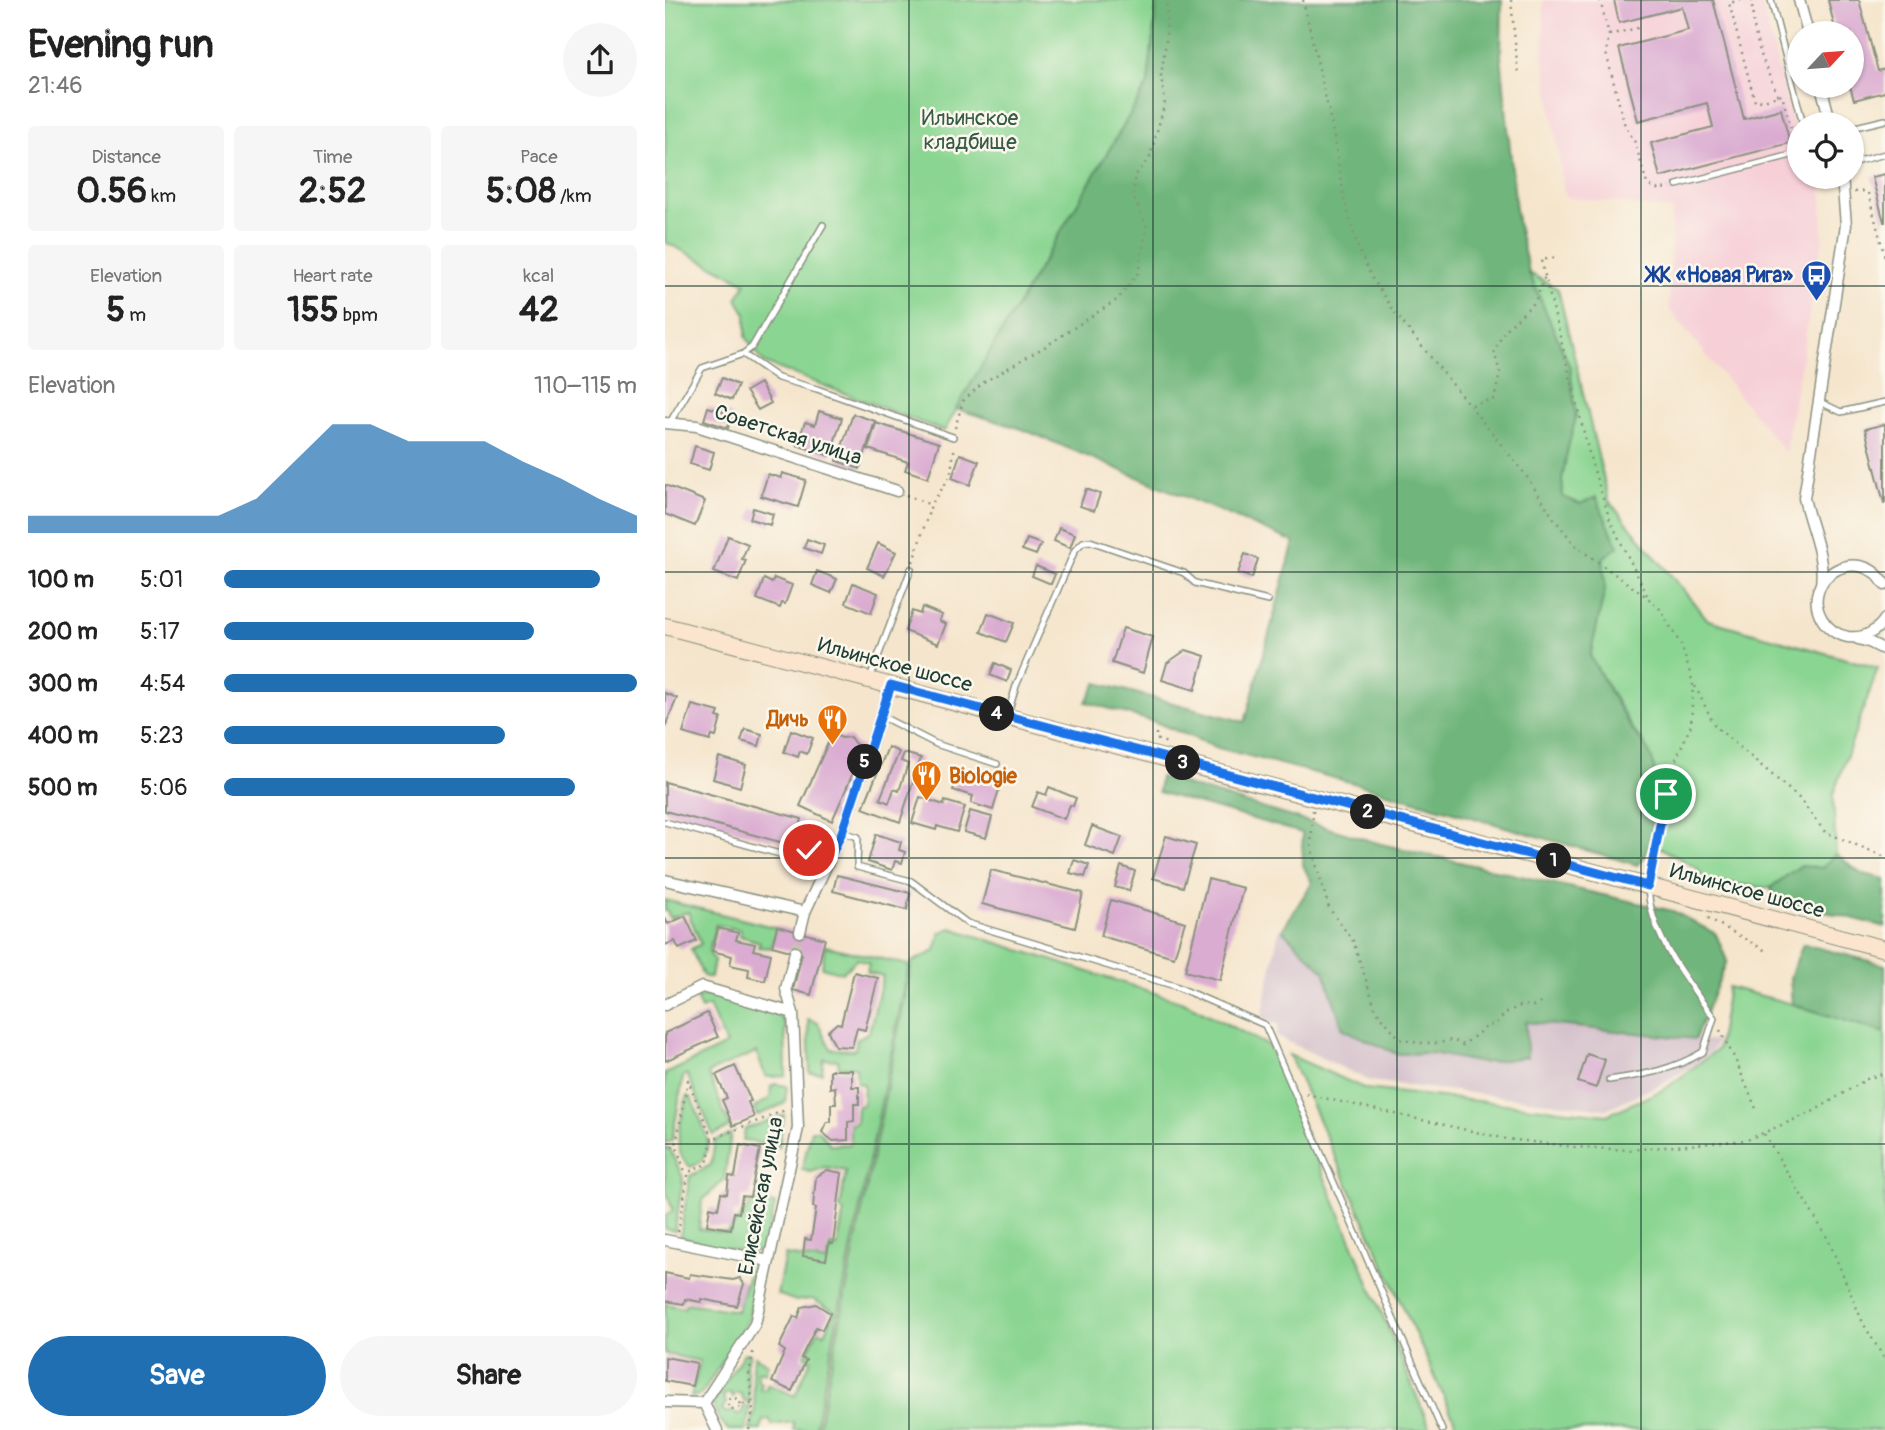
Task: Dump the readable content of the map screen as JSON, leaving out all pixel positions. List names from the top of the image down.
{
  "streets": {
    "main road": ["Ильинское шоссе"],
    "street": ["Советская улица", "Елисейская улица"]
  },
  "parks": ["Ильинское кладбище"],
  "places": {
    "bus stop": ["ЖК «Новая Рига»"],
    "restaurant": ["Дичь", "Biologie"]
  },
  "north": "top right",
  "page": {
    "heading": ["Evening run", "21:46"],
    "stats": [
      ["Distance", "0.56 km"],
      ["Time", "2:52"],
      ["Pace", "5:08 /km"],
      ["Elevation", "5 m"],
      ["Heart rate", "155 bpm"],
      ["kcal", "42"]
    ],
    "chart": ["Elevation", "110–115 m"],
    "list": [
      {
        "name": "100 m",
        "note": "5:01"
      },
      {
        "name": "200 m",
        "note": "5:17"
      },
      {
        "name": "300 m",
        "note": "4:54"
      },
      {
        "name": "400 m",
        "note": "5:23"
      },
      {
        "name": "500 m",
        "note": "5:06"
      }
    ],
    "pins": [
      "4",
      "5",
      "3",
      "2",
      "1"
    ],
    "buttons": ["Save", "Share"]
  }
}
